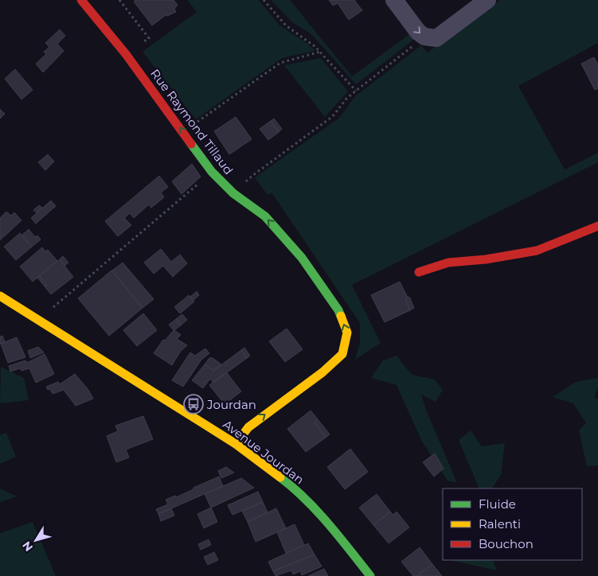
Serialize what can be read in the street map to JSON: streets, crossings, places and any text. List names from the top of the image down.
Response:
{
  "streets": {
    "street": ["Rue Raymond Tillaud", "Avenue Jourdan"]
  },
  "crossings": [
    ["Rue Raymond Tillaud", "Avenue Jourdan"]
  ],
  "places": {
    "bus stop": ["Jourdan"]
  },
  "legend": ["Fluide", "Ralenti", "Bouchon"],
  "north": "bottom left"
}
